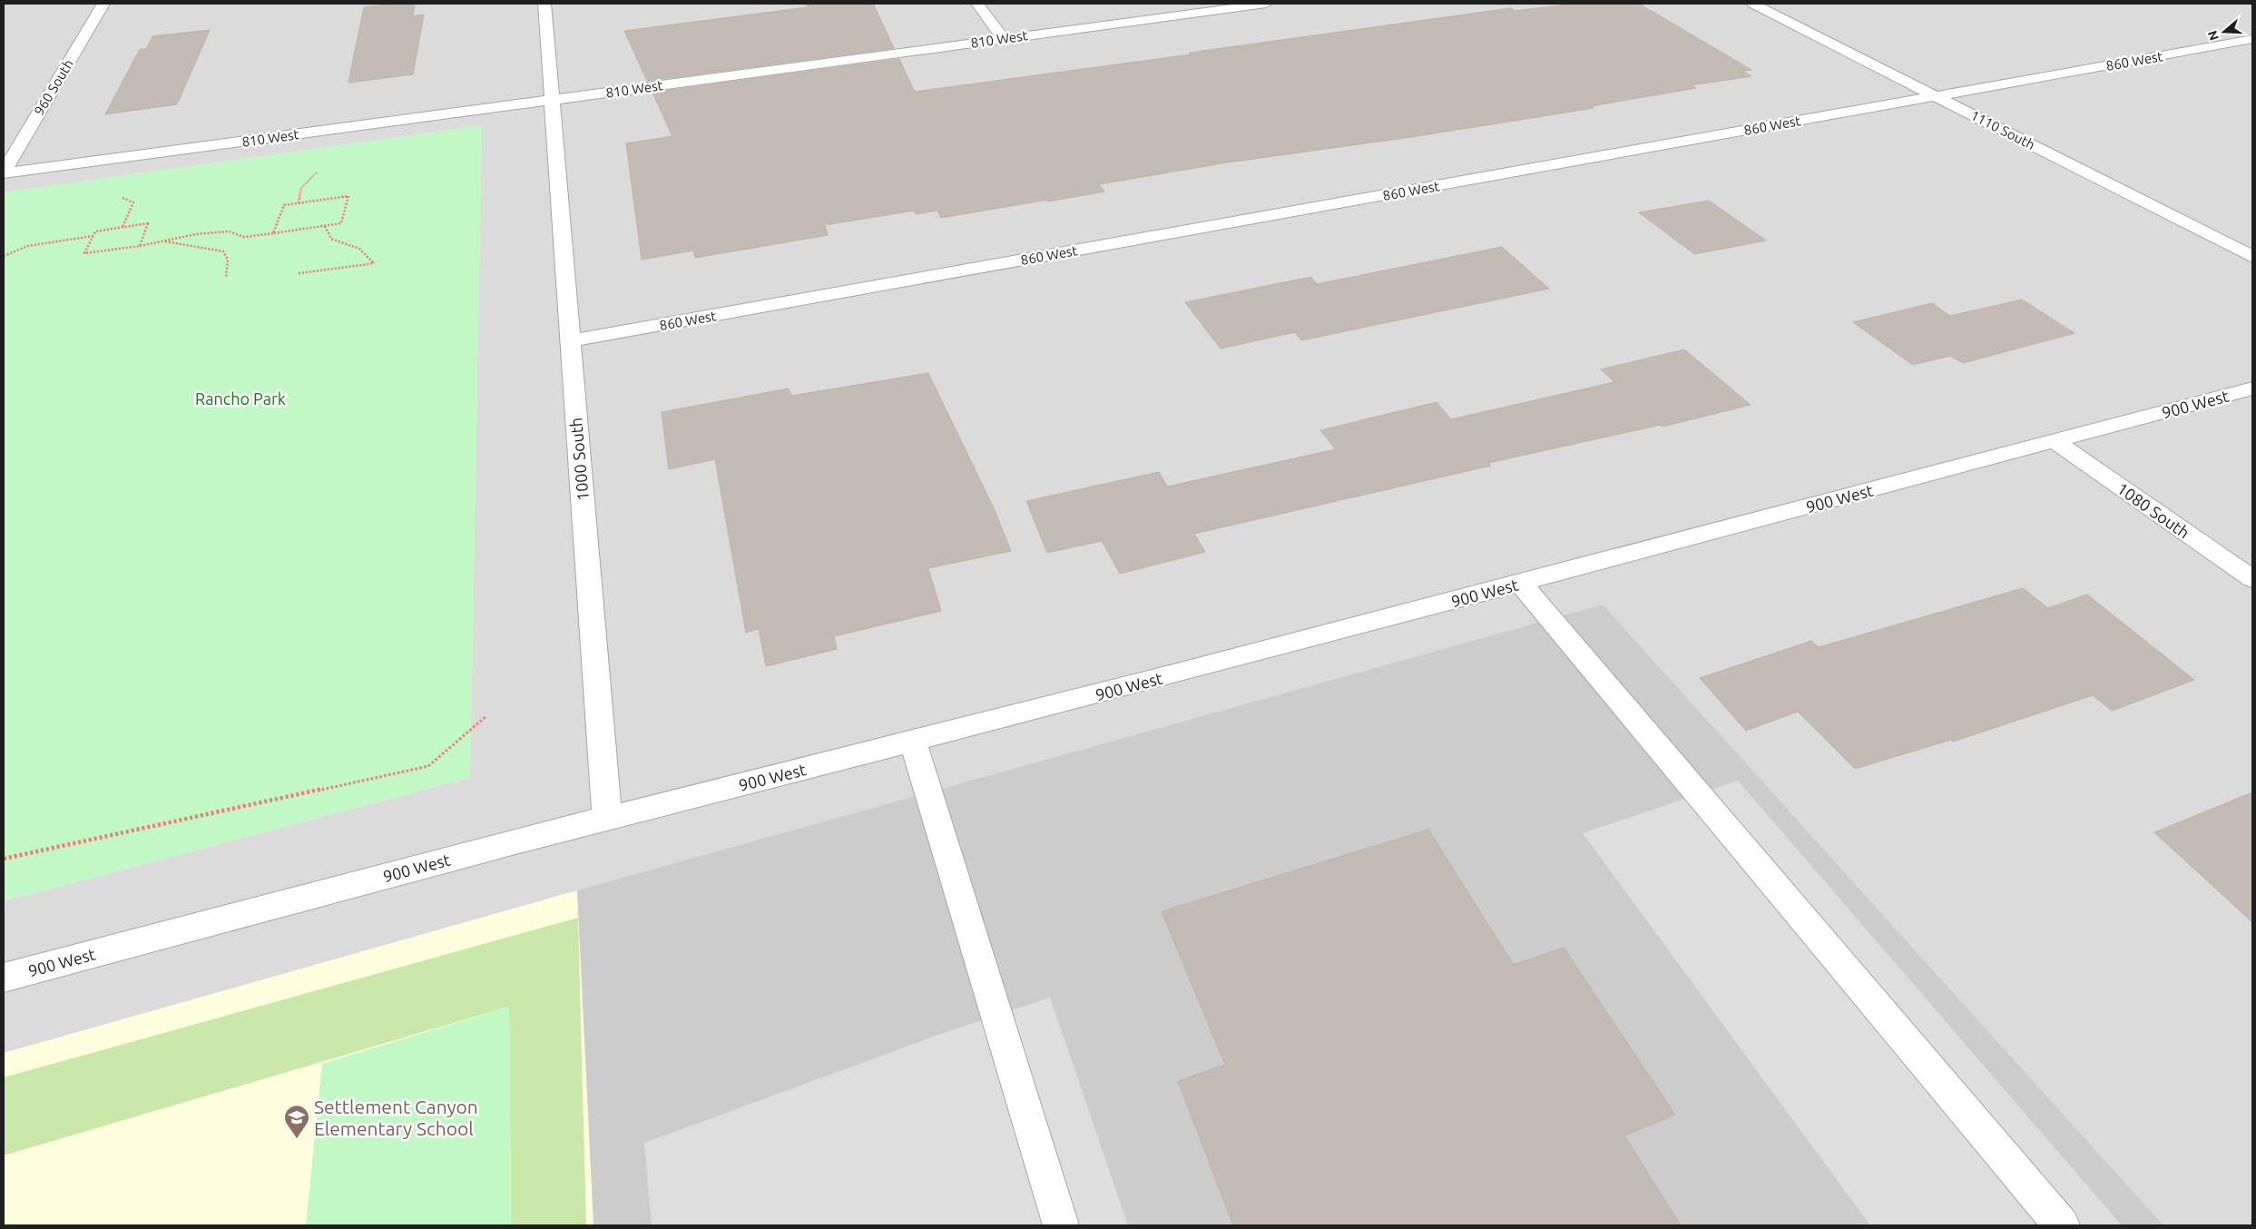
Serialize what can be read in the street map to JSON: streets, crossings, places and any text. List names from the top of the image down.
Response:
{
  "streets": {
    "street": [
      "810 West",
      "860 West",
      "960 South",
      "1110 South",
      "900 West",
      "1000 South",
      "1080 South"
    ]
  },
  "crossings": [
    ["810 West", "960 South"],
    ["810 West", "1000 South"],
    ["860 West", "1110 South"],
    ["860 West", "1000 South"],
    ["900 West", "1000 South"],
    ["900 West", "1080 South"]
  ],
  "parks": ["Rancho Park"],
  "places": {
    "school or university": ["Settlement Canyon Elementary School"]
  },
  "north": "left"
}
